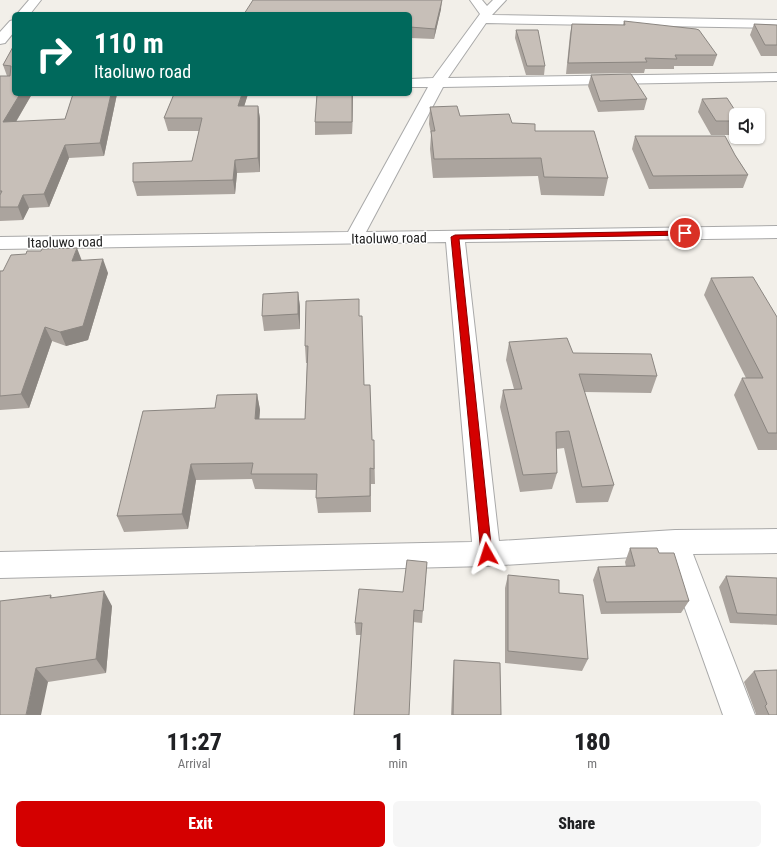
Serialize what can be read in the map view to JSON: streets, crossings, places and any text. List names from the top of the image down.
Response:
{
  "streets": {
    "street": ["Itaoluwo road"]
  },
  "page": {
    "turn": ["110 m", "Itaoluwo road"],
    "eta": [
      "11:27",
      "Arrival",
      "1",
      "min",
      "180",
      "m"
    ],
    "buttons": ["Exit", "Share"]
  }
}
